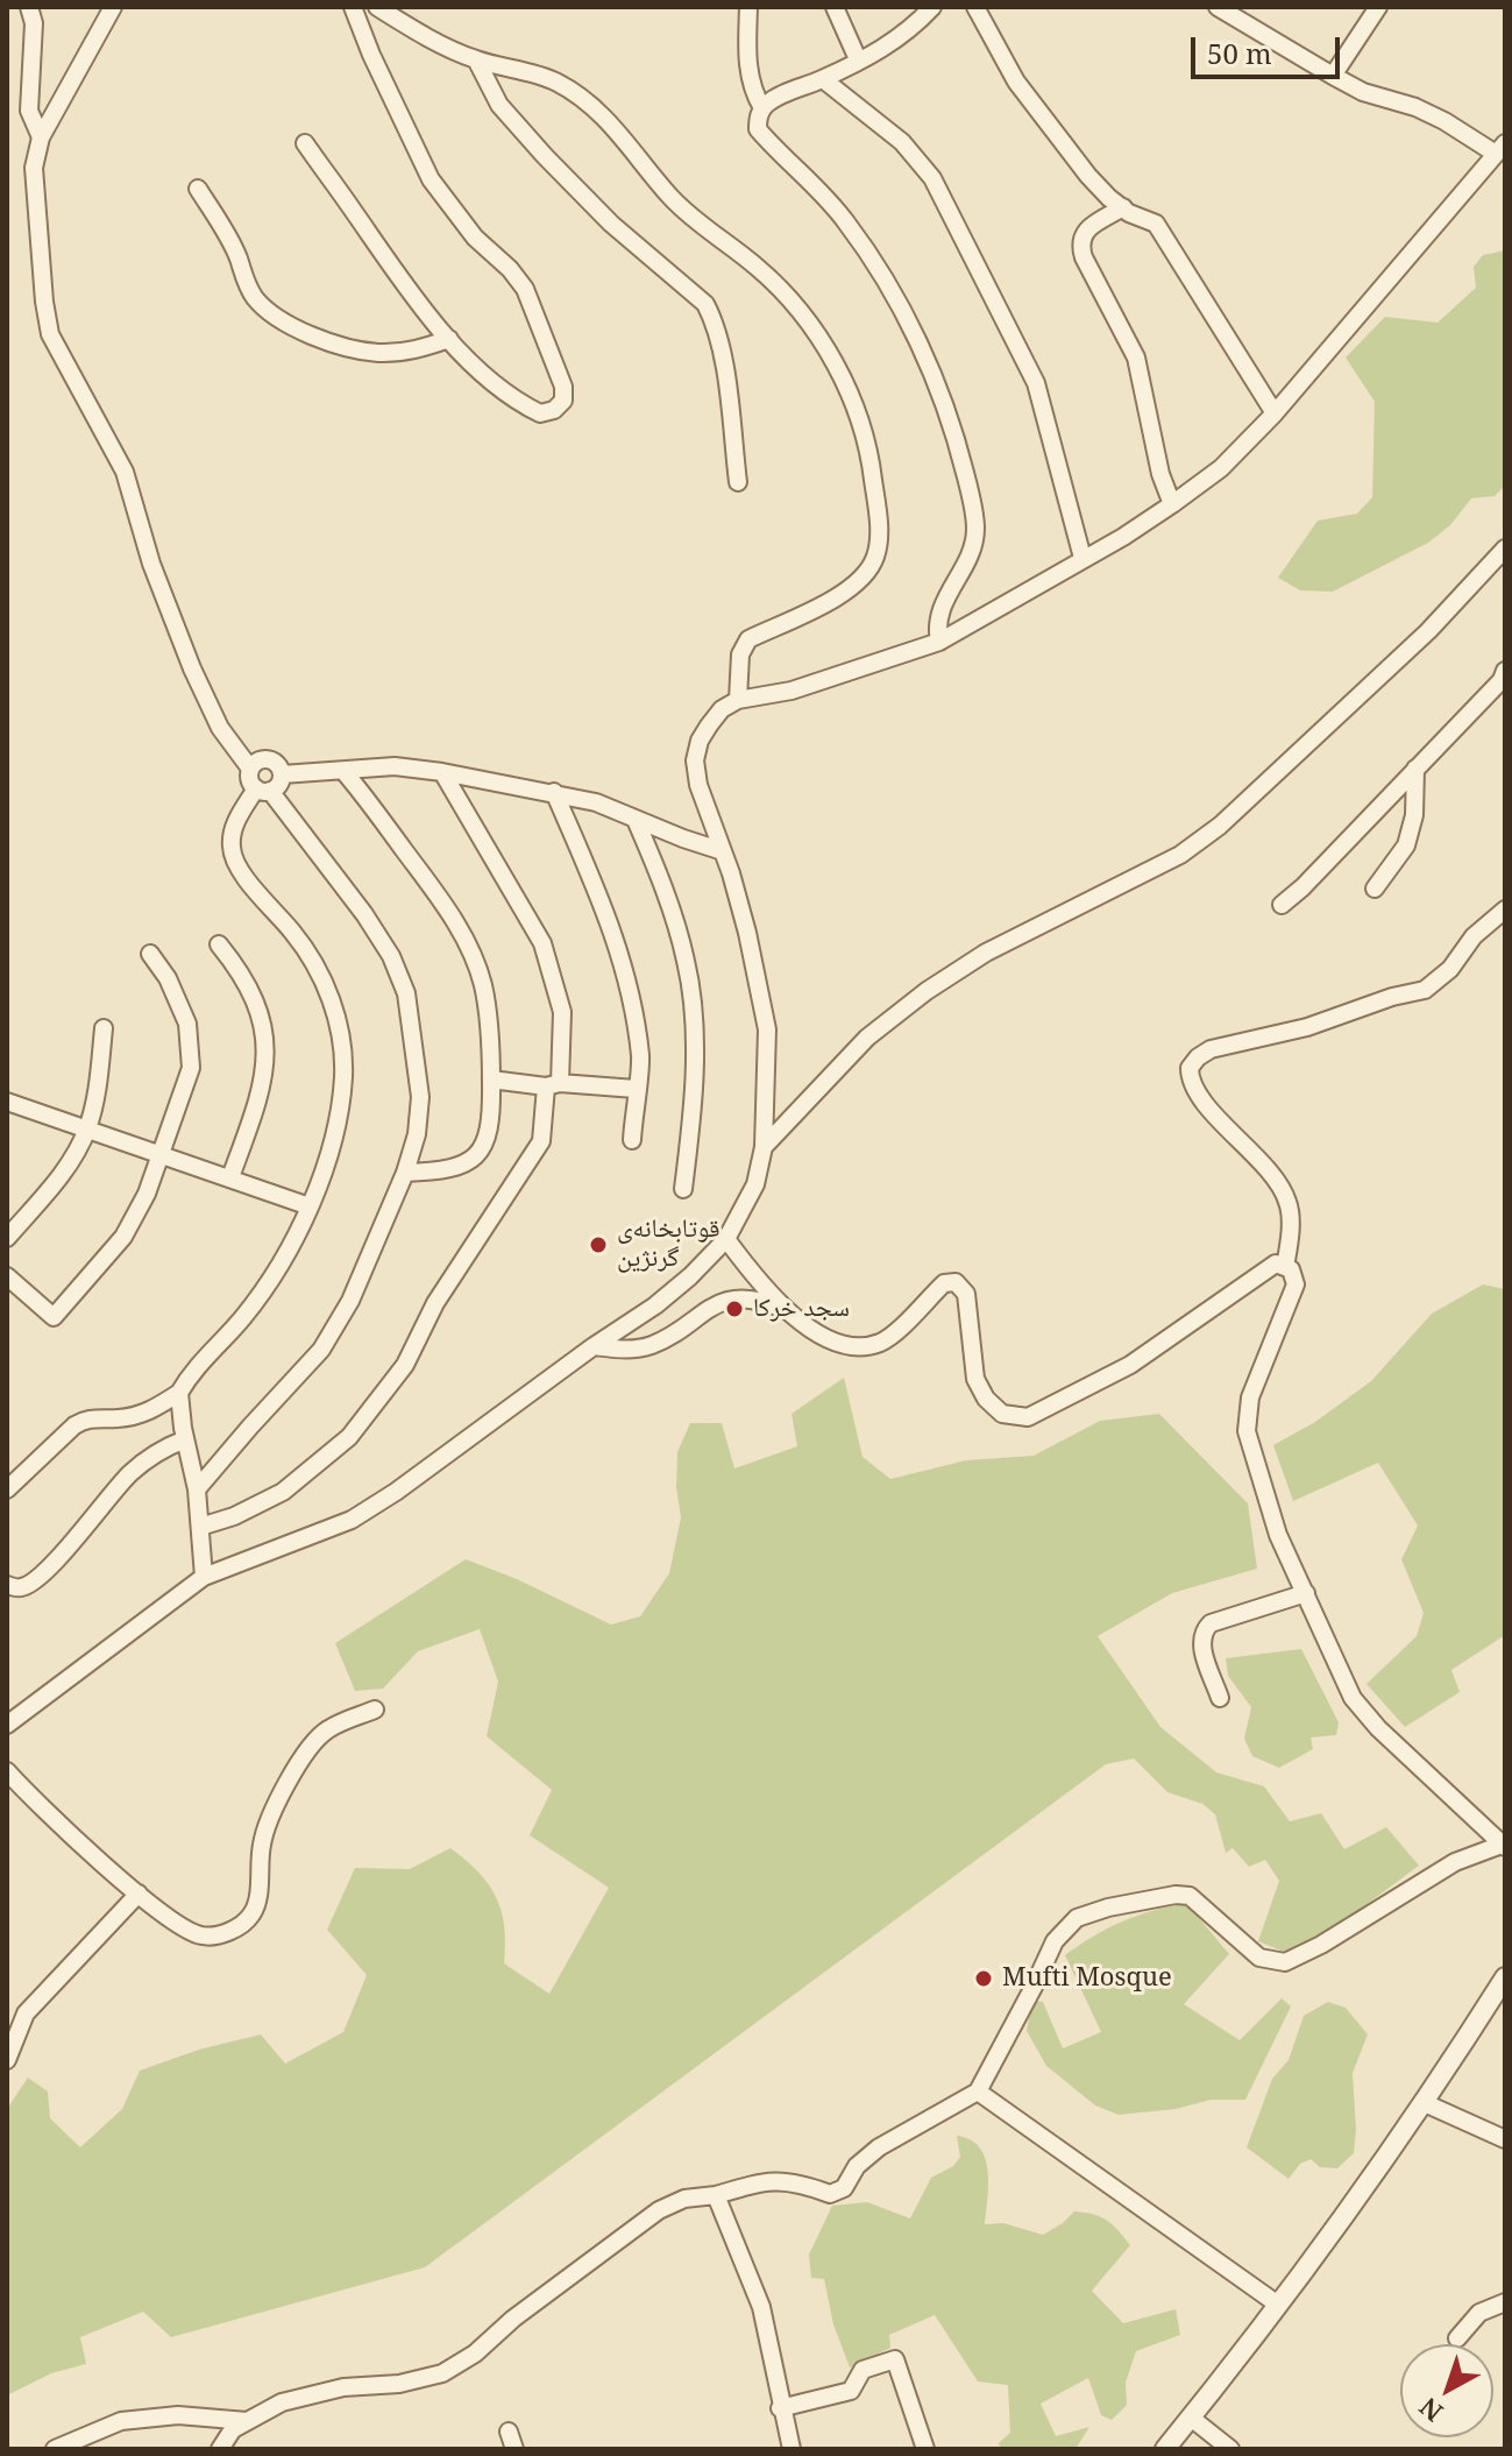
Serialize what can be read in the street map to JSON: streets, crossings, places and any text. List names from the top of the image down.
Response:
{
  "places": ["قوتابخانەی گرنژین", "سجد خركا", "Mufti Mosque"],
  "scale_bar": "50 m",
  "north": "bottom left"
}
